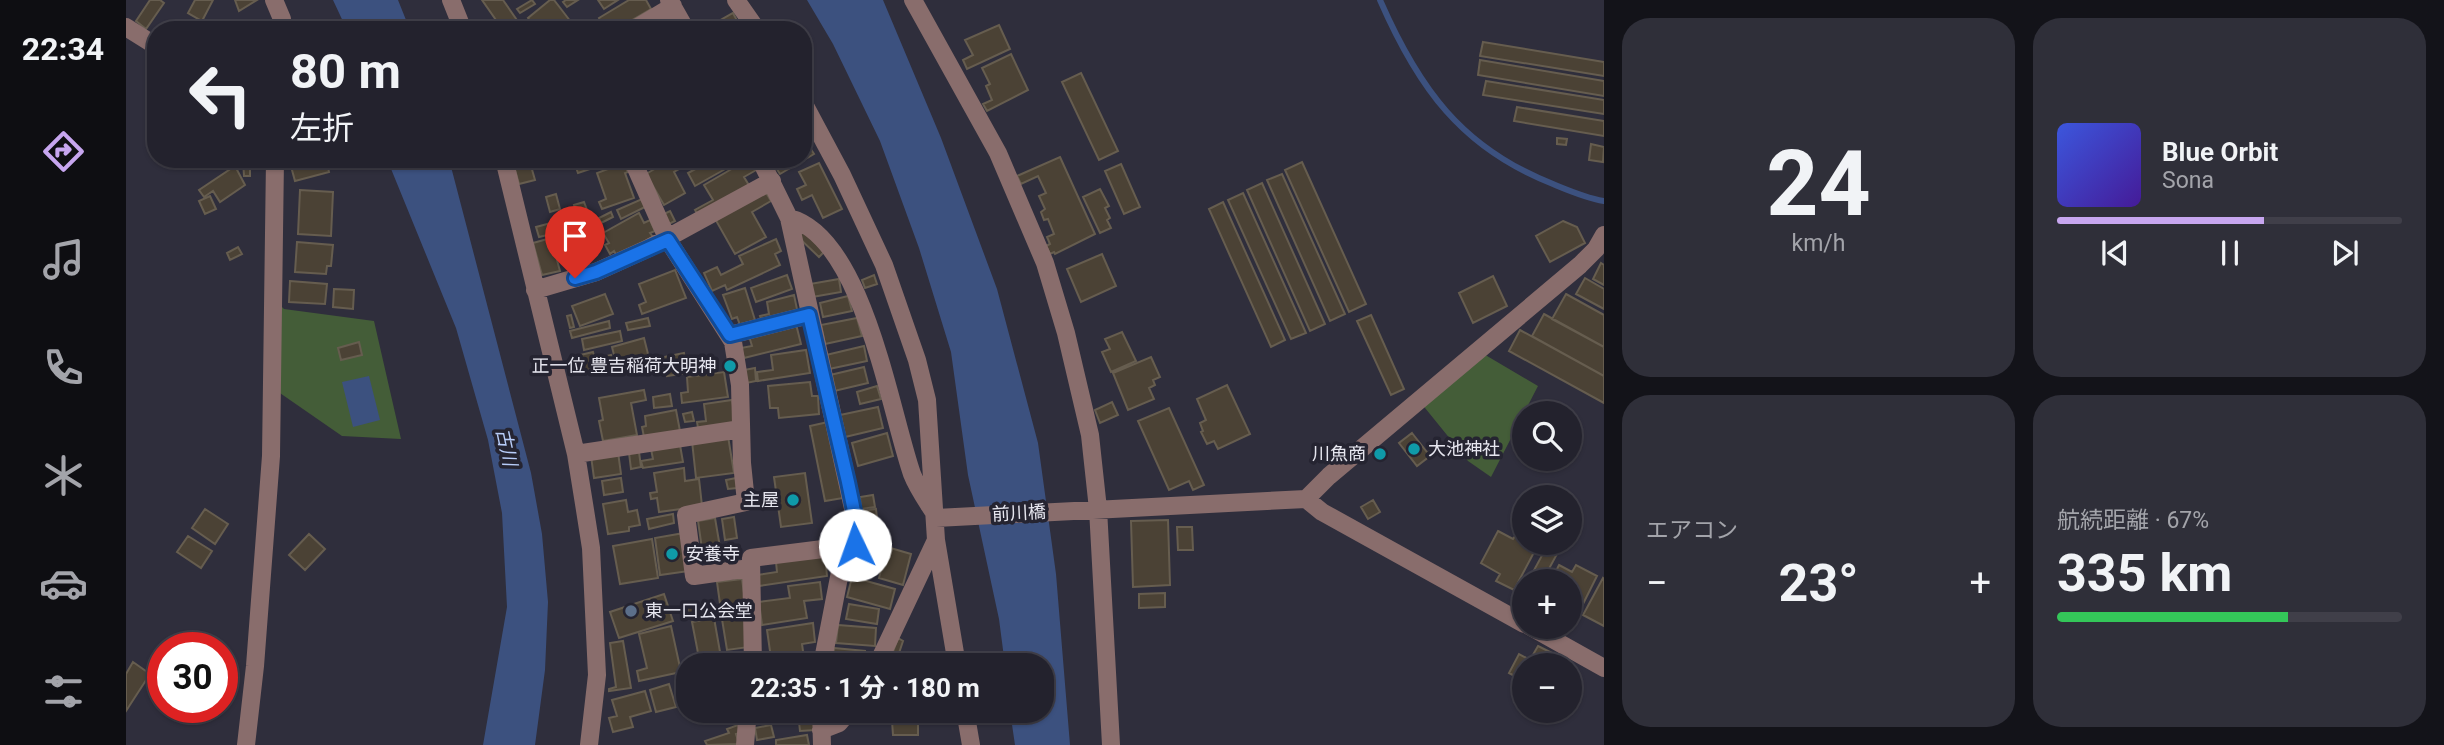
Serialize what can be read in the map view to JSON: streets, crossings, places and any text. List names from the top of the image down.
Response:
{
  "streets": {
    "street": ["前川橋"]
  },
  "water": ["古川"],
  "places": [
    "正一位 豊吉稲荷大明神",
    "大池神社",
    "川魚商",
    "主屋",
    "安養寺",
    "東一口公会堂"
  ],
  "page": {
    "tabs": "22:34",
    "tile": [
      ["24", "km/h"],
      "エアコン",
      ["航続距離 · 67%", "335 km"]
    ],
    "turn": ["80 m", "左折"],
    "song": ["Blue Orbit", "Sona"],
    "map_buttons": ["+", "−"],
    "heat": ["−", "23°", "+"],
    "limit": "30",
    "trip": "22:35 · 1 分 · 180 m"
  }
}
